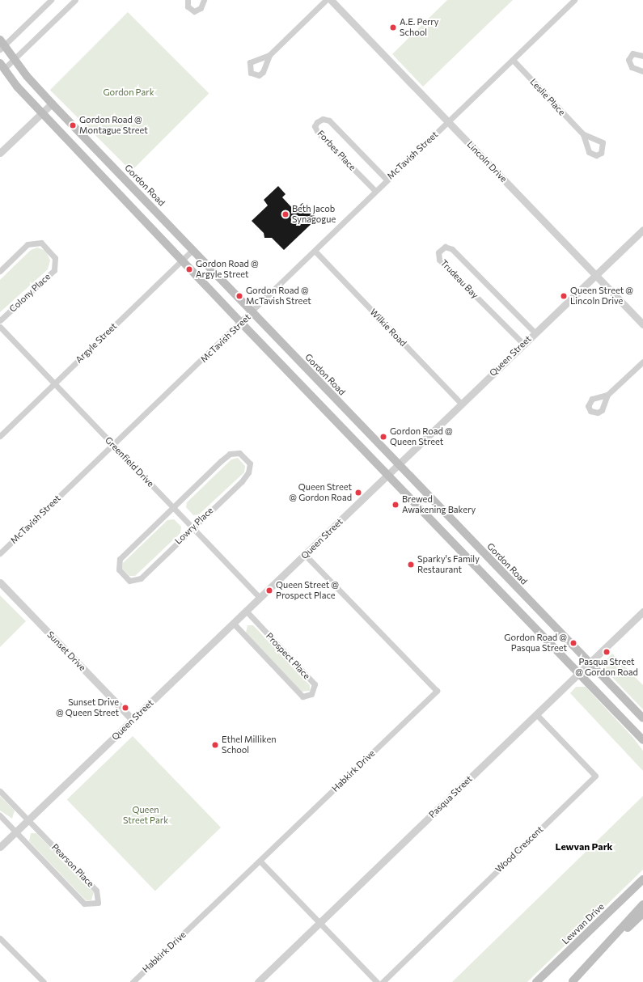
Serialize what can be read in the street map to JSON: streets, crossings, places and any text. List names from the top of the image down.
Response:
{
  "streets": {
    "main road": ["Gordon Road", "Lewvan Drive"],
    "street": [
      "Leslie Place",
      "Forbes Place",
      "McTavish Street",
      "Lincoln Drive",
      "Trudeau Bay",
      "Colony Place",
      "Wilkie Road",
      "Argyle Street",
      "Queen Street",
      "Greenfield Drive",
      "Lowry Place",
      "Sunset Drive",
      "Prospect Place",
      "Habkirk Drive",
      "Pasqua Street",
      "Wood Crescent",
      "Pearson Place"
    ]
  },
  "crossings": [
    ["Leslie Place", "McTavish Street"],
    ["Forbes Place", "McTavish Street"],
    ["McTavish Street", "Lincoln Drive"],
    ["McTavish Street", "Gordon Road"],
    ["McTavish Street", "Wilkie Road"],
    ["McTavish Street", "Greenfield Drive"],
    ["Lincoln Drive", "Queen Street"],
    ["Gordon Road", "Argyle Street"],
    ["Gordon Road", "Queen Street"],
    ["Gordon Road", "Pasqua Street"],
    ["Trudeau Bay", "Queen Street"],
    ["Wilkie Road", "Queen Street"],
    ["Argyle Street", "Greenfield Drive"],
    ["Queen Street", "Greenfield Drive"],
    ["Queen Street", "Sunset Drive"],
    ["Queen Street", "Prospect Place"],
    ["Queen Street", "Habkirk Drive"],
    ["Queen Street", "Pearson Place"],
    ["Greenfield Drive", "Lowry Place"],
    ["Pasqua Street", "Wood Crescent"]
  ],
  "districts": ["Lewvan Park"],
  "parks": ["Gordon Park", "Queen Street Park"],
  "places": [
    "A.E. Perry School",
    "Gordon Road @ Montague Street",
    "Beth Jacob Synagogue",
    "Gordon Road @ Argyle Street",
    "Gordon Road @ McTavish Street",
    "Queen Street @ Lincoln Drive",
    "Gordon Road @ Queen Street",
    "Queen Street @ Gordon Road",
    "Brewed Awakening Bakery",
    "Sparky's Family Restaurant",
    "Queen Street @ Prospect Place",
    "Gordon Road @ Pasqua Street",
    "Pasqua Street @ Gordon Road",
    "Sunset Drive @ Queen Street",
    "Ethel Milliken School"
  ]
}
